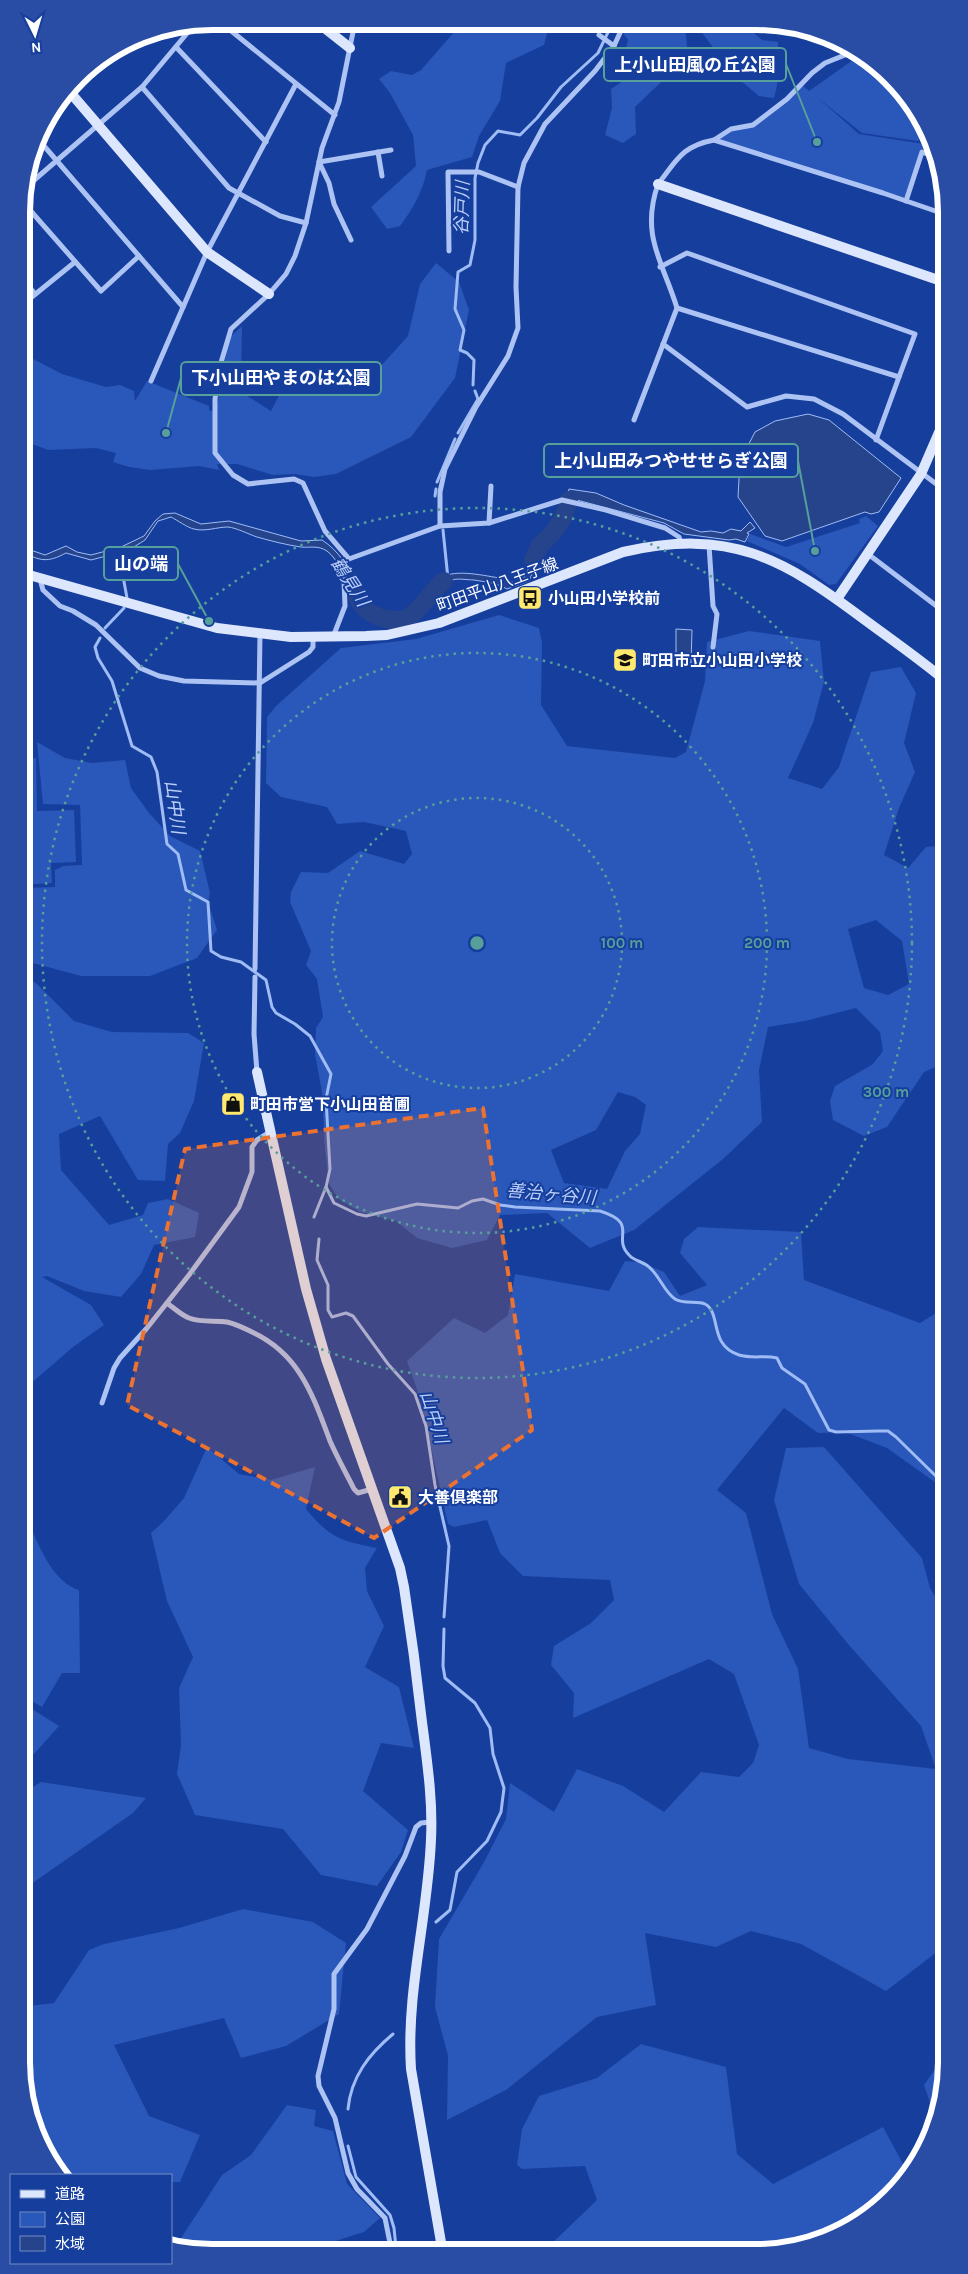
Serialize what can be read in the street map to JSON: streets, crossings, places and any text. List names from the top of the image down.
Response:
{
  "streets": {
    "street": ["町田平山八王子線"]
  },
  "water": [
    "谷戸川",
    "鶴見川",
    "山中川",
    "善治ヶ谷川"
  ],
  "places": {
    "other": [
      "上小山田風の丘公園",
      "下小山田やまのは公園",
      "上小山田みつやせせらぎ公園",
      "山の端"
    ],
    "bus stop": ["小山田小学校前"],
    "school or university": ["町田市立小山田小学校"],
    "shop": ["町田市営下小山田苗圃"],
    "public building": ["大善倶楽部"]
  },
  "legend": ["道路", "公園", "水域"],
  "north": "bottom",
  "rings": ["100 m", "200 m", "300 m"]
}
